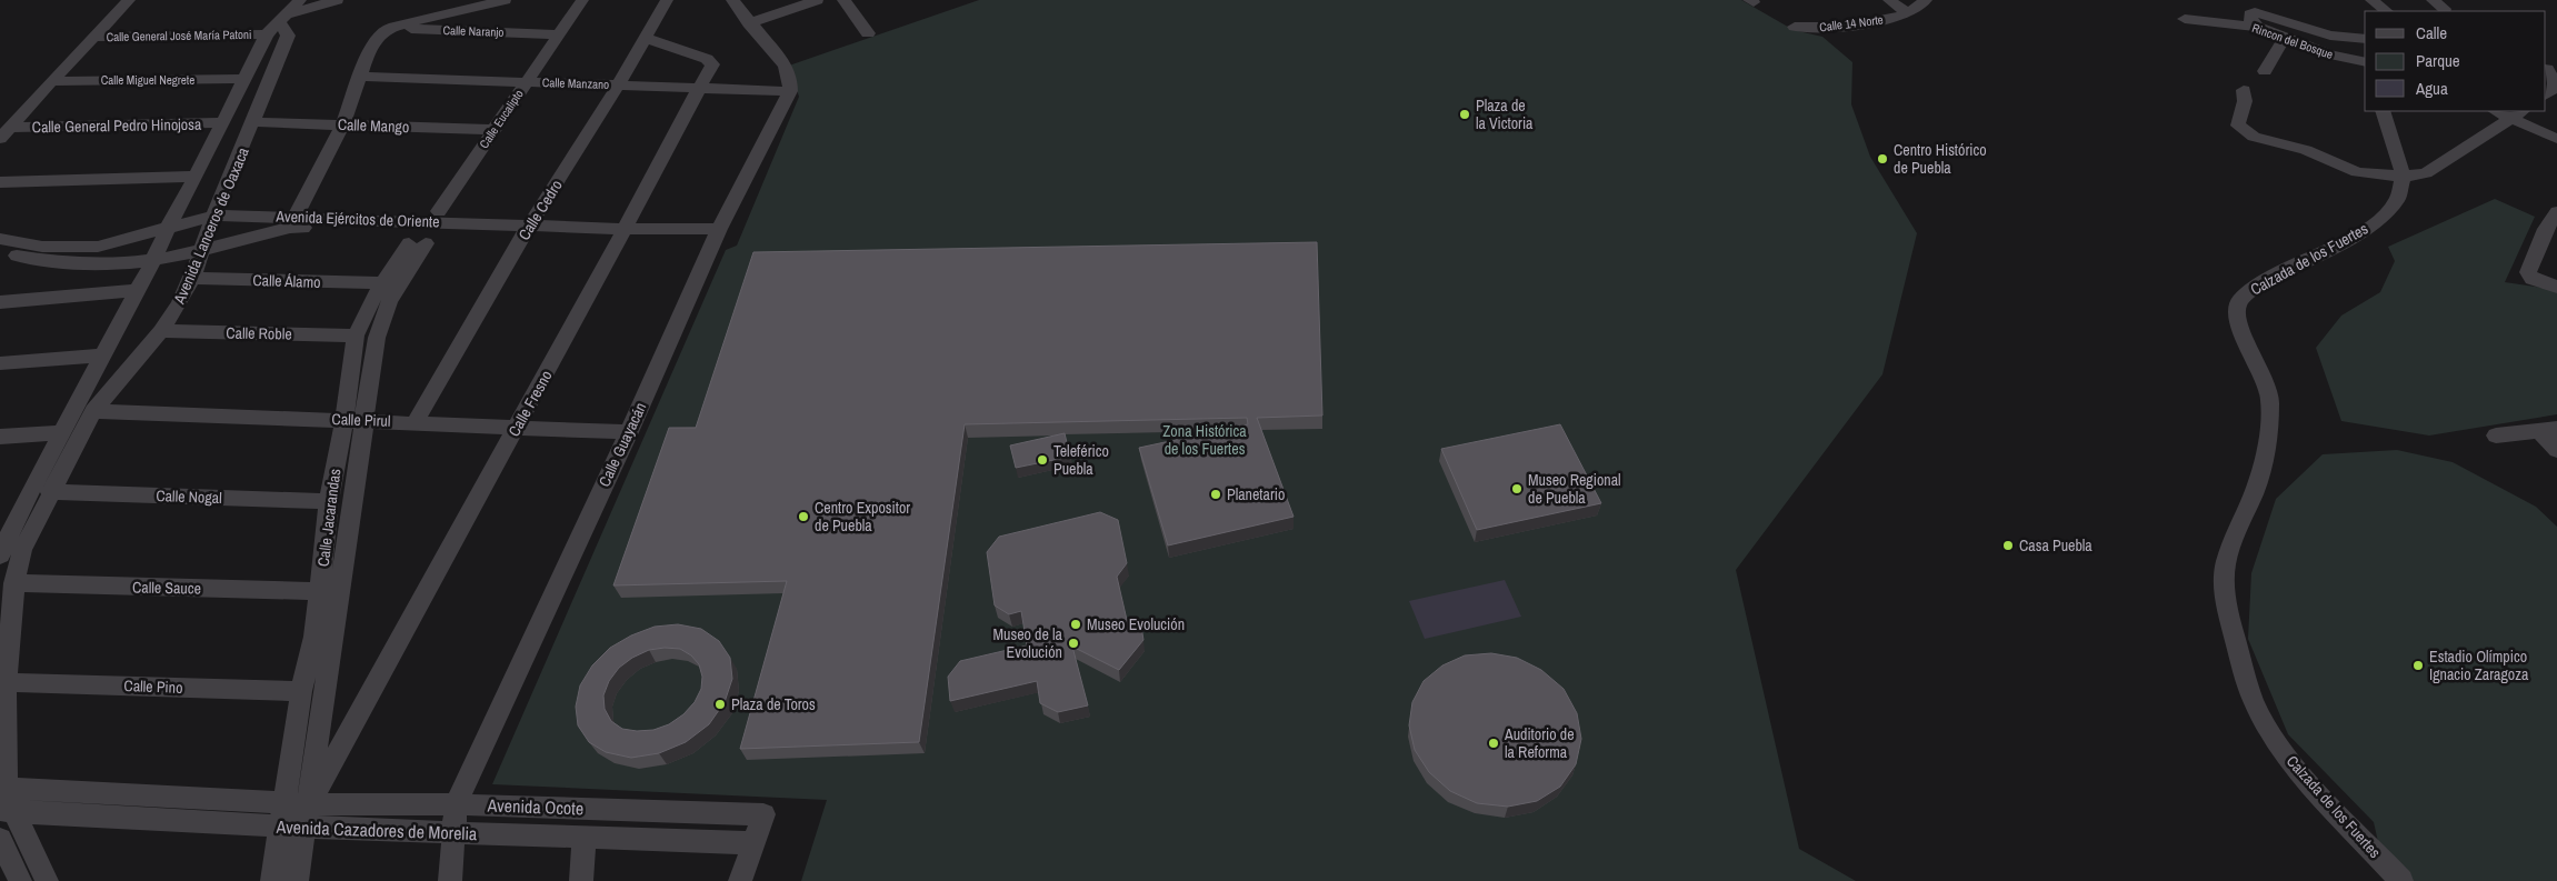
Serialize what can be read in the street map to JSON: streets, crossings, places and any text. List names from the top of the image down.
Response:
{
  "streets": {
    "street": [
      "Calle 14 Norte",
      "Calle Naranjo",
      "Calle General José María Patoni",
      "Rincon del Bosque",
      "Calle Miguel Negrete",
      "Calle Manzano",
      "Calle Eucalipto",
      "Calle General Pedro Hinojosa",
      "Calle Mango",
      "Calle Cedro",
      "Avenida Ejércitos de Oriente",
      "Avenida Lanceros de Oaxaca",
      "Calzada de los Fuertes",
      "Calle Álamo",
      "Calle Roble",
      "Calle Fresno",
      "Calle Pirul",
      "Calle Guayacán",
      "Calle Nogal",
      "Calle Jacarandas",
      "Calle Sauce",
      "Calle Pino",
      "Avenida Ocote",
      "Avenida Cazadores de Morelia"
    ]
  },
  "crossings": [
    ["Calle Naranjo", "Calle Eucalipto"],
    ["Calle General José María Patoni", "Avenida Lanceros de Oaxaca"],
    ["Calle Miguel Negrete", "Avenida Lanceros de Oaxaca"],
    ["Calle Manzano", "Calle Eucalipto"],
    ["Calle Manzano", "Calle Cedro"],
    ["Calle Manzano", "Calle Fresno"],
    ["Calle Manzano", "Calle Guayacán"],
    ["Calle Eucalipto", "Calle Mango"],
    ["Calle Eucalipto", "Avenida Ejércitos de Oriente"],
    ["Calle General Pedro Hinojosa", "Avenida Lanceros de Oaxaca"],
    ["Calle Mango", "Avenida Lanceros de Oaxaca"],
    ["Calle Cedro", "Avenida Ejércitos de Oriente"],
    ["Calle Cedro", "Calle Fresno"],
    ["Calle Cedro", "Calle Pirul"],
    ["Avenida Ejércitos de Oriente", "Avenida Lanceros de Oaxaca"],
    ["Avenida Ejércitos de Oriente", "Calle Fresno"],
    ["Avenida Ejércitos de Oriente", "Calle Guayacán"],
    ["Avenida Ejércitos de Oriente", "Calle Jacarandas"],
    ["Avenida Lanceros de Oaxaca", "Calle Álamo"],
    ["Avenida Lanceros de Oaxaca", "Calle Roble"],
    ["Avenida Lanceros de Oaxaca", "Calle Pirul"],
    ["Avenida Lanceros de Oaxaca", "Calle Nogal"],
    ["Avenida Lanceros de Oaxaca", "Calle Sauce"],
    ["Avenida Lanceros de Oaxaca", "Calle Pino"],
    ["Avenida Lanceros de Oaxaca", "Avenida Cazadores de Morelia"],
    ["Calle Álamo", "Calle Jacarandas"],
    ["Calle Roble", "Calle Jacarandas"],
    ["Calle Fresno", "Calle Pirul"],
    ["Calle Fresno", "Calle Jacarandas"],
    ["Calle Fresno", "Avenida Ocote"],
    ["Calle Fresno", "Avenida Cazadores de Morelia"],
    ["Calle Pirul", "Calle Guayacán"],
    ["Calle Pirul", "Calle Jacarandas"],
    ["Calle Guayacán", "Avenida Ocote"],
    ["Calle Nogal", "Calle Jacarandas"],
    ["Calle Jacarandas", "Calle Sauce"],
    ["Calle Jacarandas", "Calle Pino"],
    ["Calle Jacarandas", "Avenida Ocote"],
    ["Calle Jacarandas", "Avenida Cazadores de Morelia"],
    ["Avenida Ocote", "Avenida Cazadores de Morelia"]
  ],
  "parks": ["Zona Histórica de los Fuertes"],
  "places": [
    "Plaza de la Victoria",
    "Centro Histórico de Puebla",
    "Teleférico Puebla",
    "Museo Regional de Puebla",
    "Planetario",
    "Centro Expositor de Puebla",
    "Casa Puebla",
    "Museo Evolución",
    "Museo de la Evolución",
    "Estadio Olímpico Ignacio Zaragoza",
    "Plaza de Toros",
    "Auditorio de la Reforma"
  ],
  "legend": ["Calle", "Parque", "Agua"]
}
